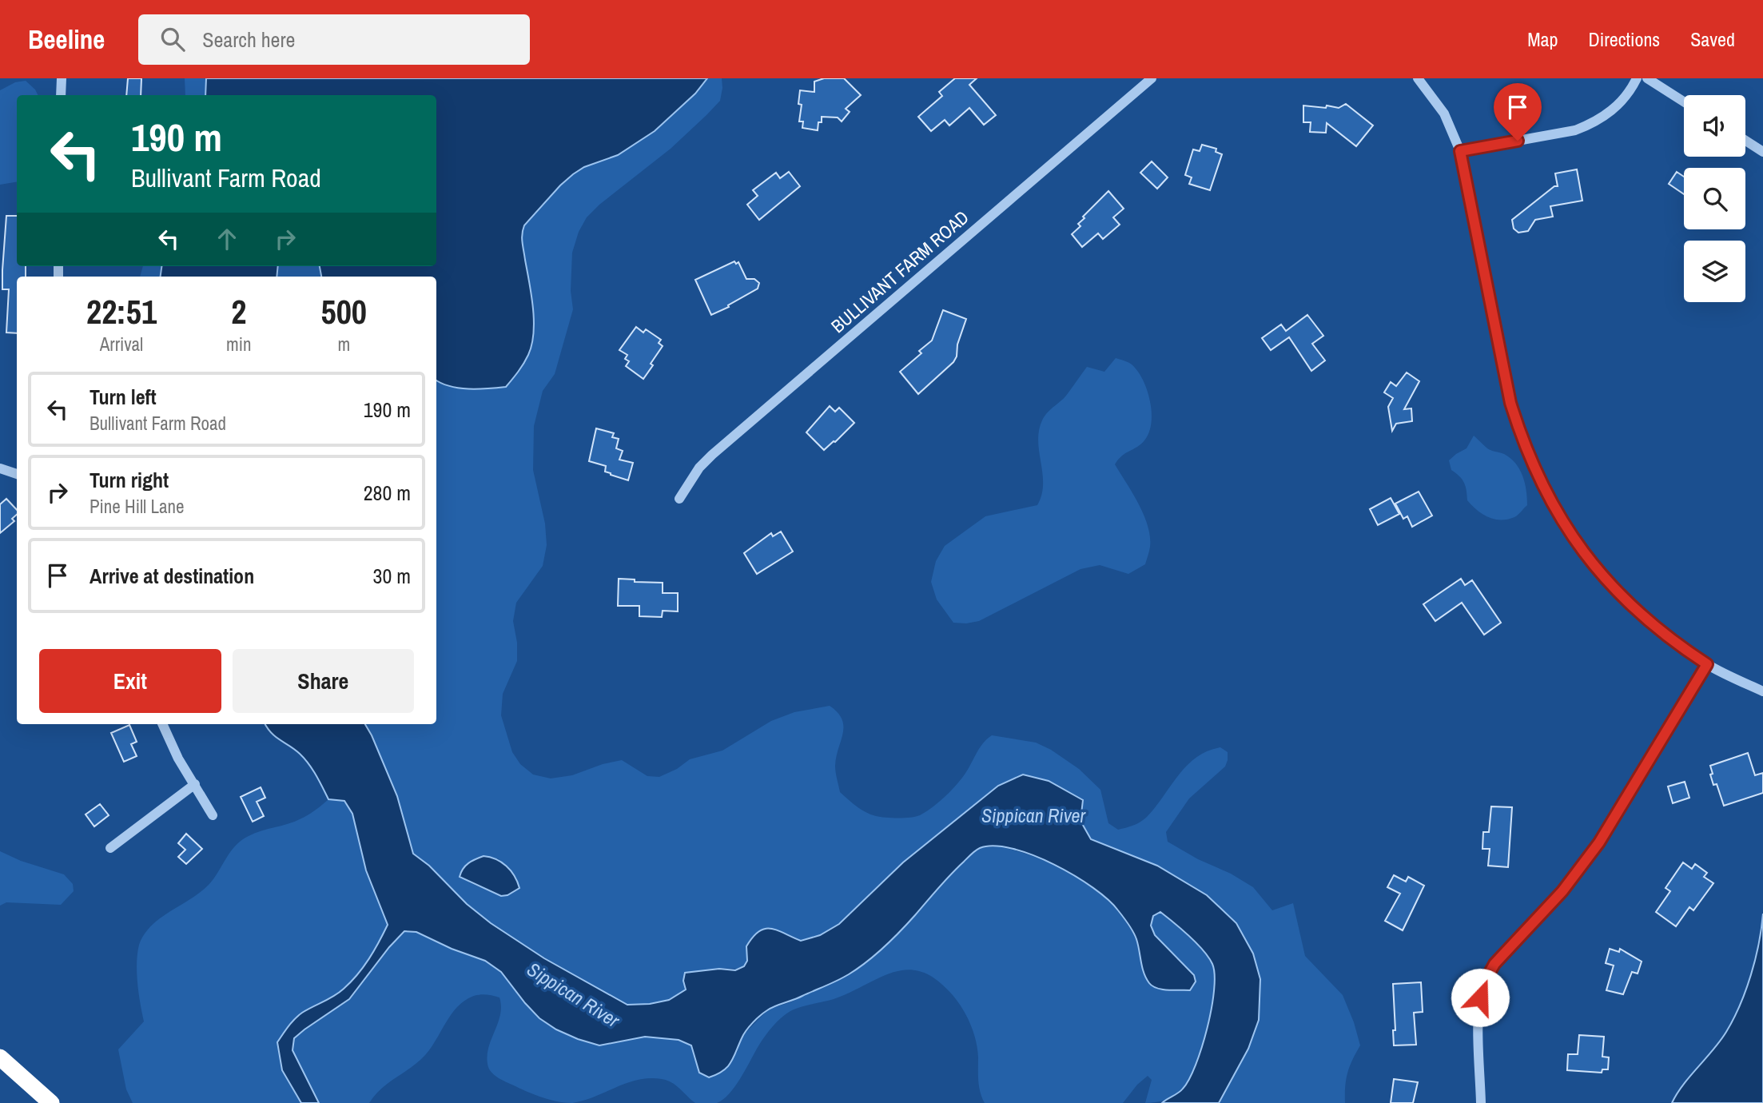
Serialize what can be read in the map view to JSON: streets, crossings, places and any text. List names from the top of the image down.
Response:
{
  "streets": {
    "street": ["BULLIVANT FARM ROAD"]
  },
  "water": ["Sippican River"],
  "page": {
    "header": "Beeline",
    "search": "Search here",
    "nav": ["Map", "Directions", "Saved"],
    "turn": ["190 m", "Bullivant Farm Road"],
    "eta": [
      "22:51",
      "Arrival",
      "2",
      "min",
      "500",
      "m"
    ],
    "list": [
      {
        "name": "Turn left",
        "note": "Bullivant Farm Road",
        "value": "190 m"
      },
      {
        "name": "Turn right",
        "note": "Pine Hill Lane",
        "value": "280 m"
      },
      {
        "name": "Arrive at destination",
        "value": "30 m"
      }
    ],
    "buttons": ["Exit", "Share"]
  }
}
